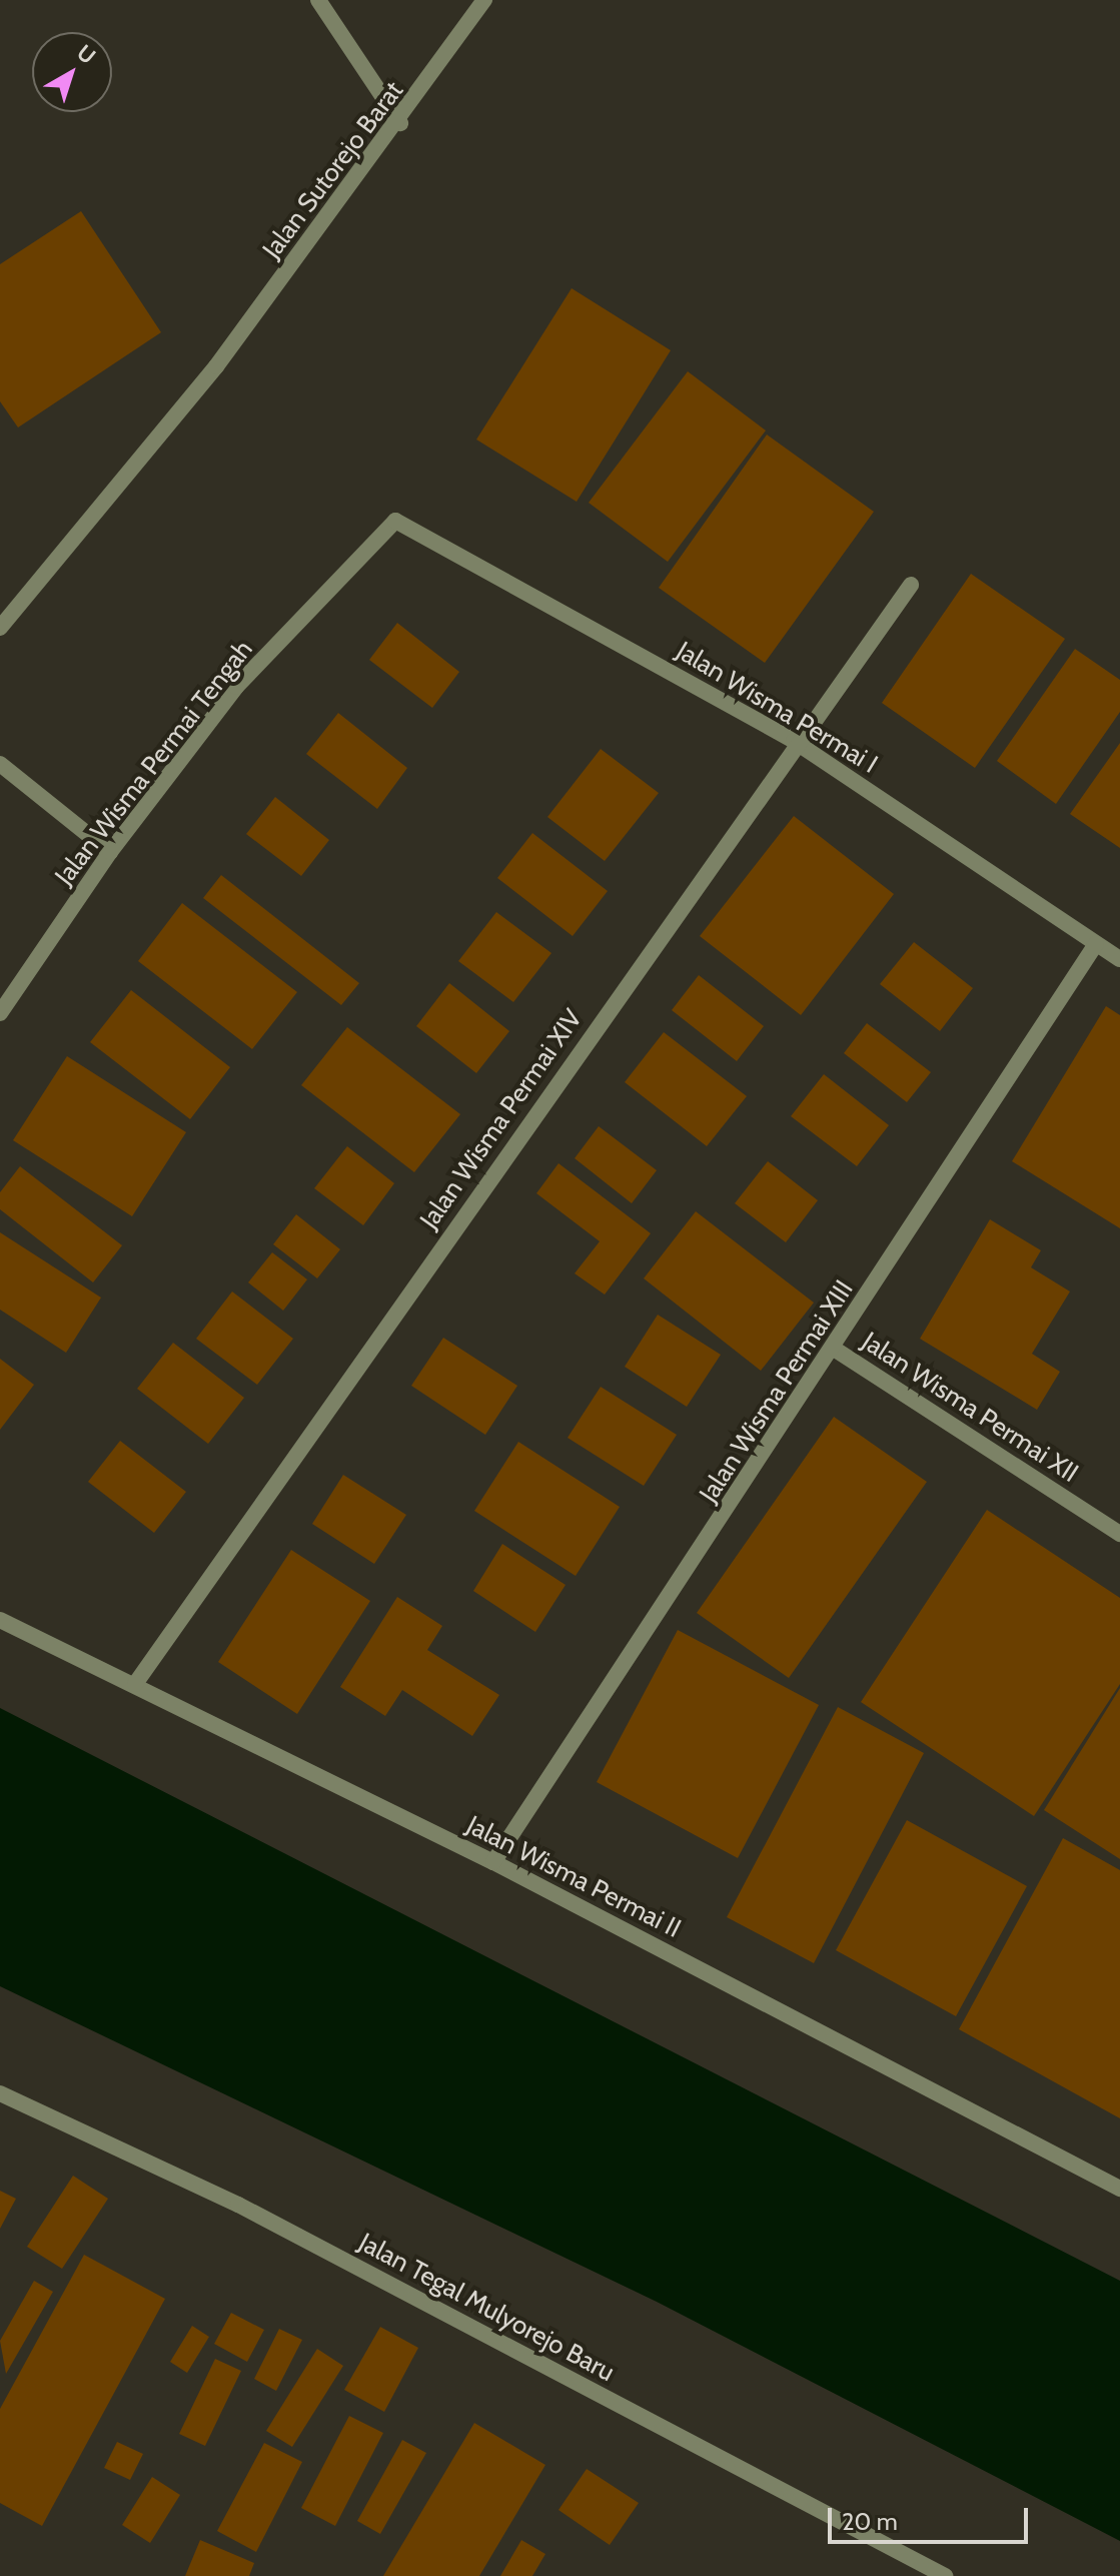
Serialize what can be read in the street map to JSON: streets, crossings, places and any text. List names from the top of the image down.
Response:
{
  "streets": {
    "street": [
      "Jalan Sutorejo Barat",
      "Jalan Wisma Permai I",
      "Jalan Wisma Permai Tengah",
      "Jalan Wisma Permai XIV",
      "Jalan Wisma Permai XIII",
      "Jalan Wisma Permai XII",
      "Jalan Wisma Permai II",
      "Jalan Tegal Mulyorejo Baru"
    ]
  },
  "crossings": [
    ["Jalan Wisma Permai I", "Jalan Wisma Permai Tengah"],
    ["Jalan Wisma Permai I", "Jalan Wisma Permai XIV"],
    ["Jalan Wisma Permai I", "Jalan Wisma Permai XIII"],
    ["Jalan Wisma Permai XIV", "Jalan Wisma Permai II"],
    ["Jalan Wisma Permai XIII", "Jalan Wisma Permai XII"],
    ["Jalan Wisma Permai XIII", "Jalan Wisma Permai II"]
  ],
  "scale_bar": "20 m",
  "north": "top right"
}
